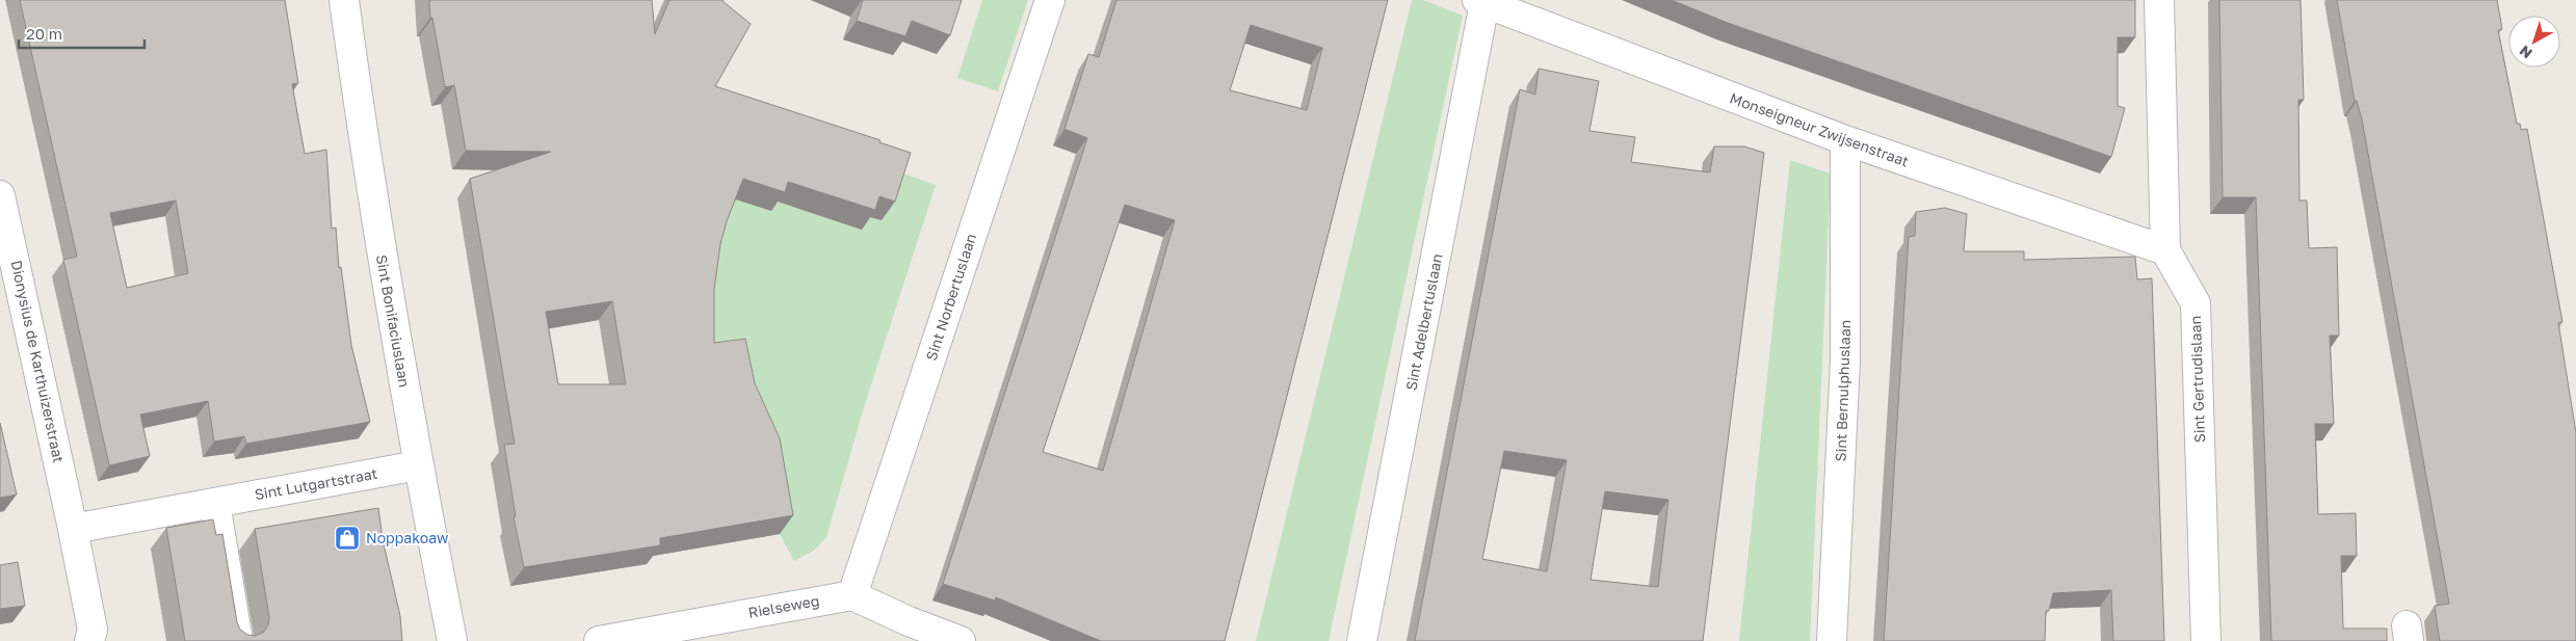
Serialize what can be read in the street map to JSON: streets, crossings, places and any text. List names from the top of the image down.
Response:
{
  "streets": {
    "street": [
      "Monseigneur Zwijsenstraat",
      "Sint Norbertuslaan",
      "Sint Bonifaciuslaan",
      "Sint Adelbertuslaan",
      "Dionysius de Karthuizerstraat",
      "Sint Gertrudislaan",
      "Sint Bernulphuslaan",
      "Sint Lutgartstraat",
      "Rielseweg"
    ]
  },
  "crossings": [
    ["Monseigneur Zwijsenstraat", "Sint Adelbertuslaan"],
    ["Monseigneur Zwijsenstraat", "Sint Gertrudislaan"],
    ["Monseigneur Zwijsenstraat", "Sint Bernulphuslaan"],
    ["Sint Norbertuslaan", "Rielseweg"],
    ["Sint Bonifaciuslaan", "Sint Lutgartstraat"],
    ["Dionysius de Karthuizerstraat", "Sint Lutgartstraat"]
  ],
  "places": {
    "shop": ["Noppakoaw"]
  },
  "scale_bar": "20 m",
  "north": "bottom left"
}
